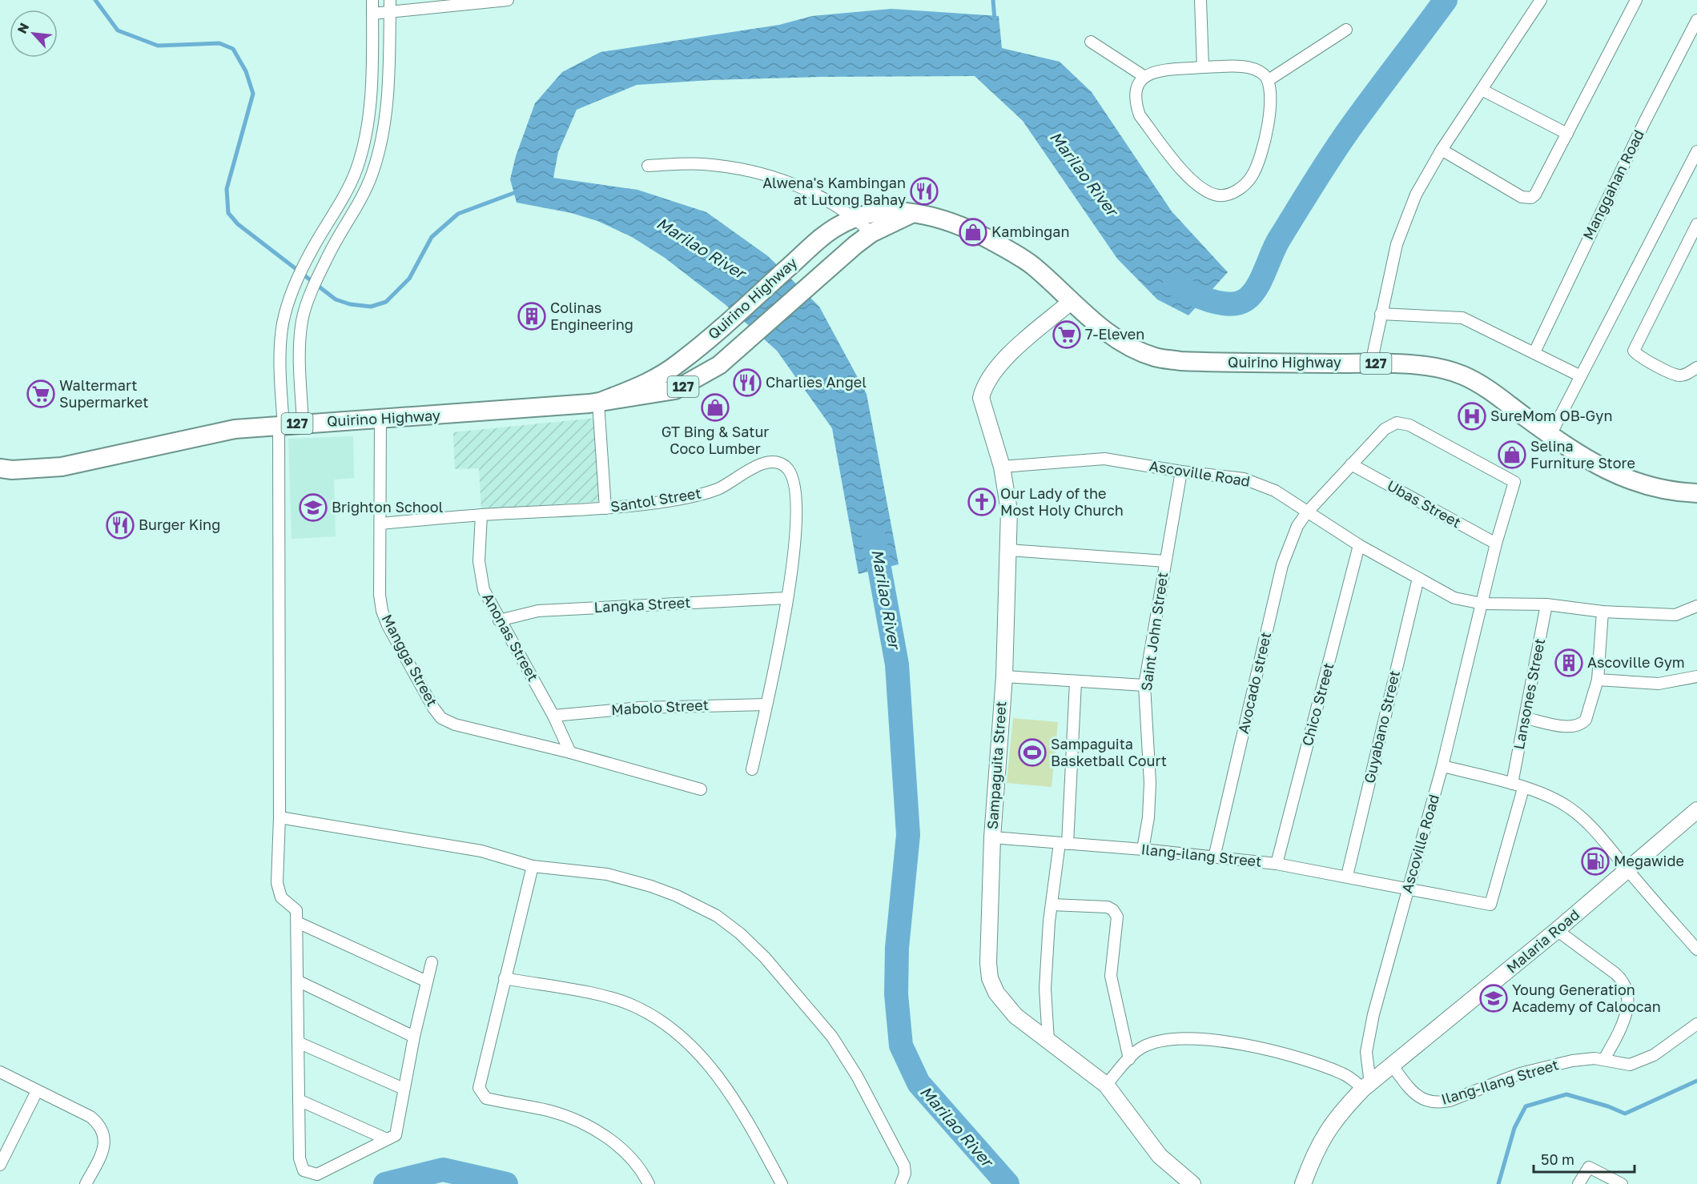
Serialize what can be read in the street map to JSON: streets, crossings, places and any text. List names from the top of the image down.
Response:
{
  "streets": {
    "main road": ["Quirino Highway", "127"],
    "street": [
      "Manggahan Road",
      "Ascoville Road",
      "Santol Street",
      "Ubas Street",
      "Langka Street",
      "Saint John Street",
      "Anonas Street",
      "Mangga Street",
      "Avocado street",
      "Lansones Street",
      "Chico Street",
      "Mabolo Street",
      "Guyabano Street",
      "Sampaguita Street",
      "Ilang-ilang Street",
      "Malaria Road",
      "Ilang-Ilang Street"
    ]
  },
  "crossings": [
    ["Quirino Highway", "Mangga Street"],
    ["Quirino Highway", "Sampaguita Street"],
    ["Ascoville Road", "Ubas Street"],
    ["Ascoville Road", "Saint John Street"],
    ["Ascoville Road", "Avocado street"],
    ["Ascoville Road", "Lansones Street"],
    ["Ascoville Road", "Chico Street"],
    ["Ascoville Road", "Guyabano Street"],
    ["Ascoville Road", "Sampaguita Street"],
    ["Ascoville Road", "Ilang-ilang Street"],
    ["Ascoville Road", "Malaria Road"],
    ["Santol Street", "Langka Street"],
    ["Santol Street", "Anonas Street"],
    ["Santol Street", "Mangga Street"],
    ["Santol Street", "Mabolo Street"],
    ["Langka Street", "Anonas Street"],
    ["Saint John Street", "Ilang-ilang Street"],
    ["Anonas Street", "Mangga Street"],
    ["Anonas Street", "Mabolo Street"],
    ["Avocado street", "Ilang-ilang Street"],
    ["Chico Street", "Ilang-ilang Street"],
    ["Guyabano Street", "Ilang-ilang Street"],
    ["Sampaguita Street", "Ilang-ilang Street"],
    ["Malaria Road", "Ilang-Ilang Street"]
  ],
  "water": ["Marilao River"],
  "places": {
    "restaurant": ["Alwena's Kambingan at Lutong Bahay", "Charlies Angel", "Burger King"],
    "shop": ["Kambingan", "GT Bing & Satur Coco Lumber", "Selina Furniture Store"],
    "building": ["Colinas Engineering", "Ascoville Gym"],
    "supermarket": ["7-Eleven", "Waltermart Supermarket"],
    "hospital": ["SureMom OB-Gyn"],
    "church": ["Our Lady of the Most Holy Church"],
    "school or university": ["Brighton School", "Young Generation Academy of Caloocan"],
    "sports": ["Sampaguita Basketball Court"],
    "fuel station": ["Megawide"]
  },
  "scale_bar": "50 m",
  "north": "top left"
}
